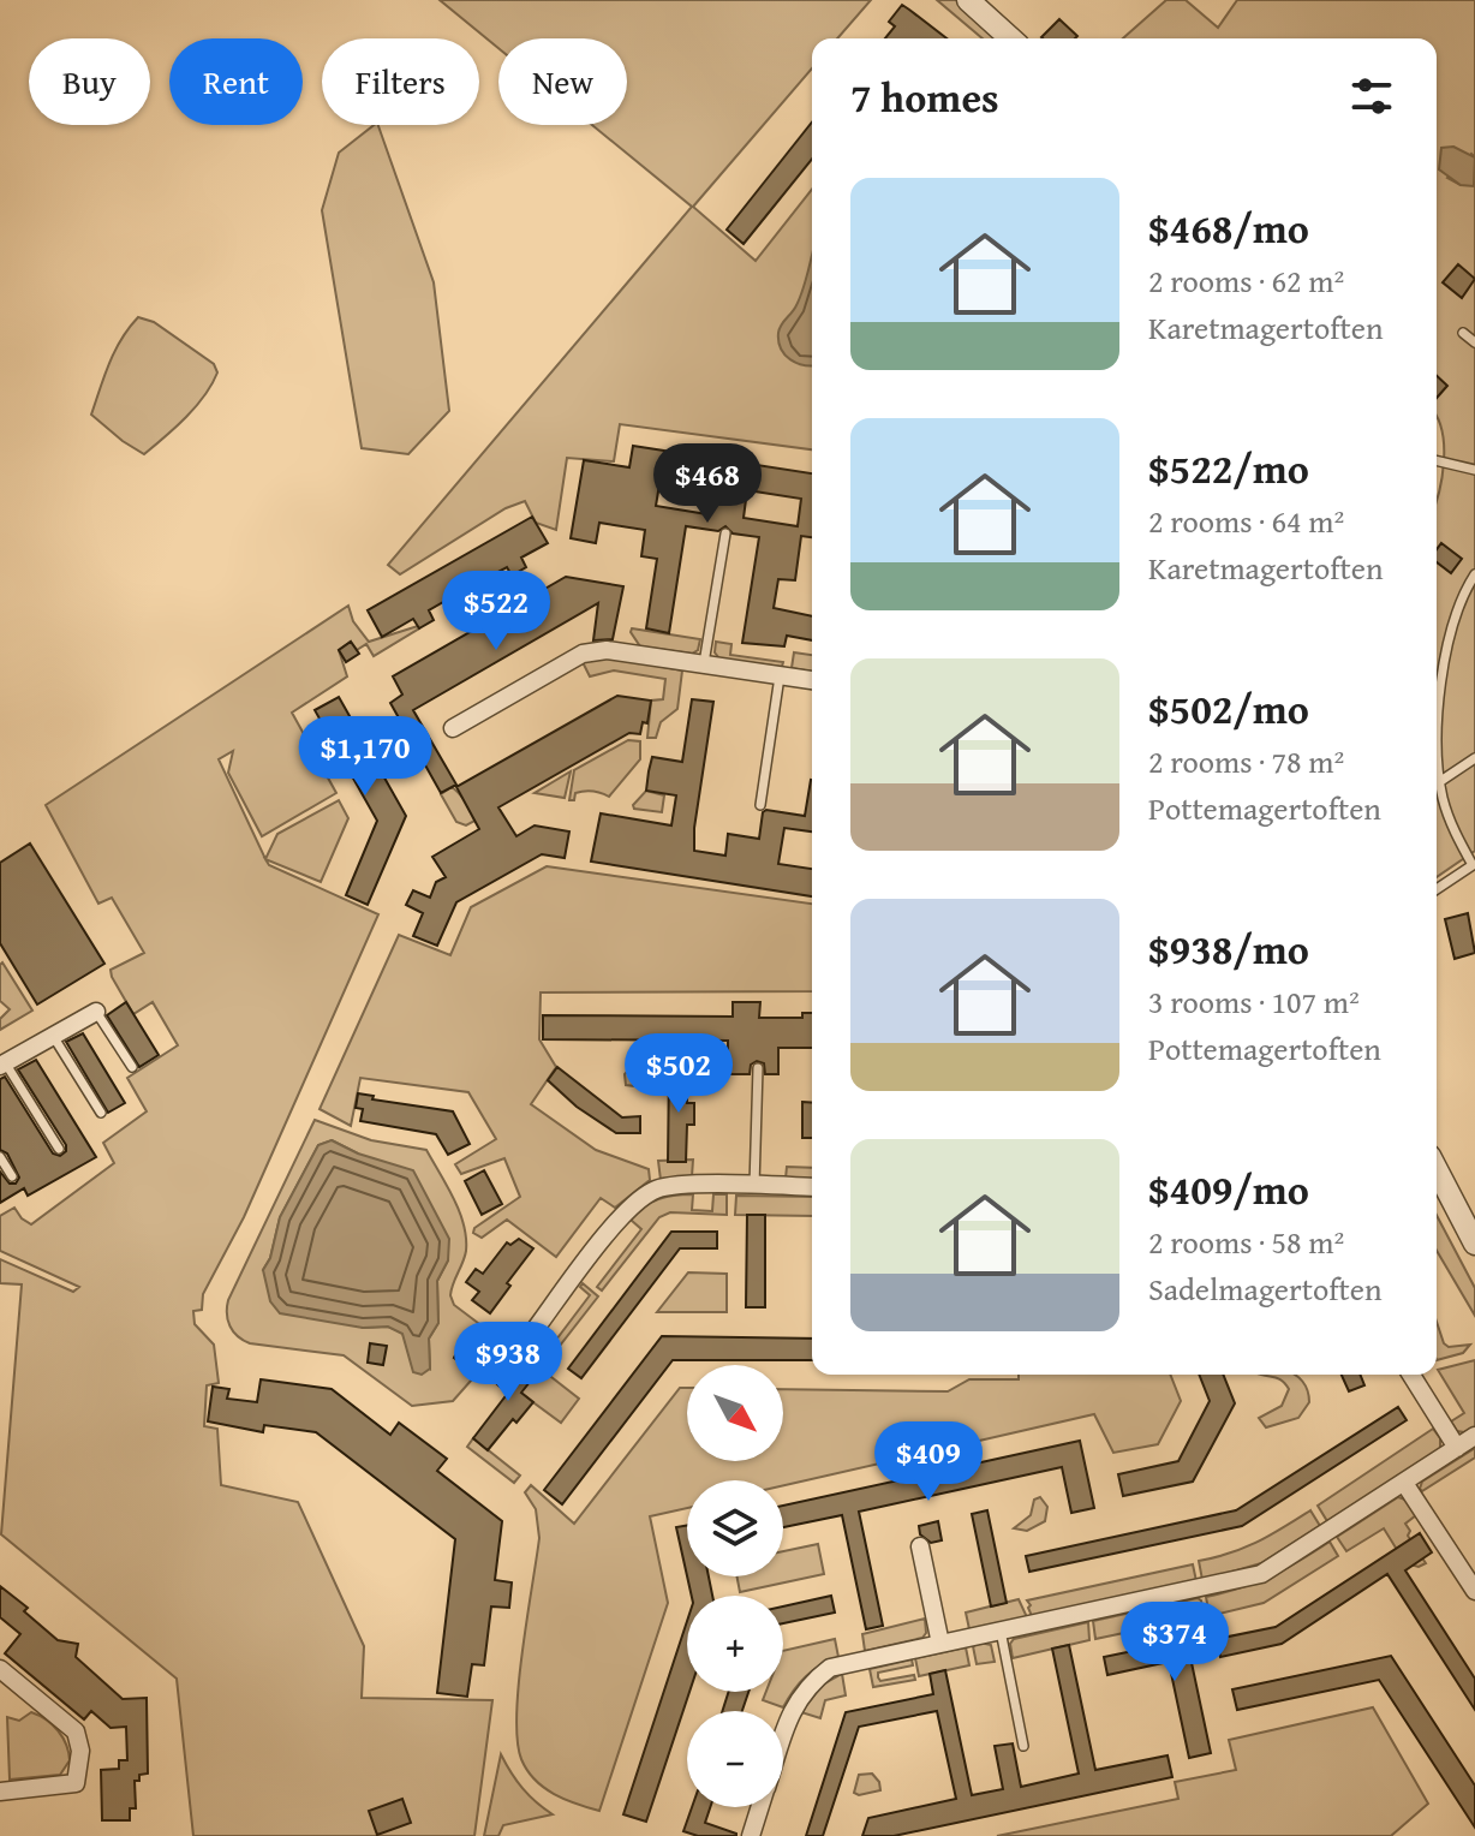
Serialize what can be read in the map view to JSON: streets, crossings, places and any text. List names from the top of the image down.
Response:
{
  "north": "bottom right",
  "page": {
    "chip": [
      "Buy",
      "Rent",
      "Filters",
      "New"
    ],
    "heading": "7 homes",
    "list": [
      {
        "name": "$468/mo",
        "note": "2 rooms · 62 m² · Karetmagertoften"
      },
      {
        "name": "$522/mo",
        "note": "2 rooms · 64 m² · Karetmagertoften"
      },
      {
        "name": "$502/mo",
        "note": "2 rooms · 78 m² · Pottemagertoften"
      },
      {
        "name": "$938/mo",
        "note": "3 rooms · 107 m² · Pottemagertoften"
      },
      {
        "name": "$409/mo",
        "note": "2 rooms · 58 m² · Sadelmagertoften"
      }
    ],
    "price": [
      "$468",
      "$522",
      "$1,170",
      "$502",
      "$938",
      "$409",
      "$374"
    ],
    "map_buttons": ["+", "−"]
  }
}
